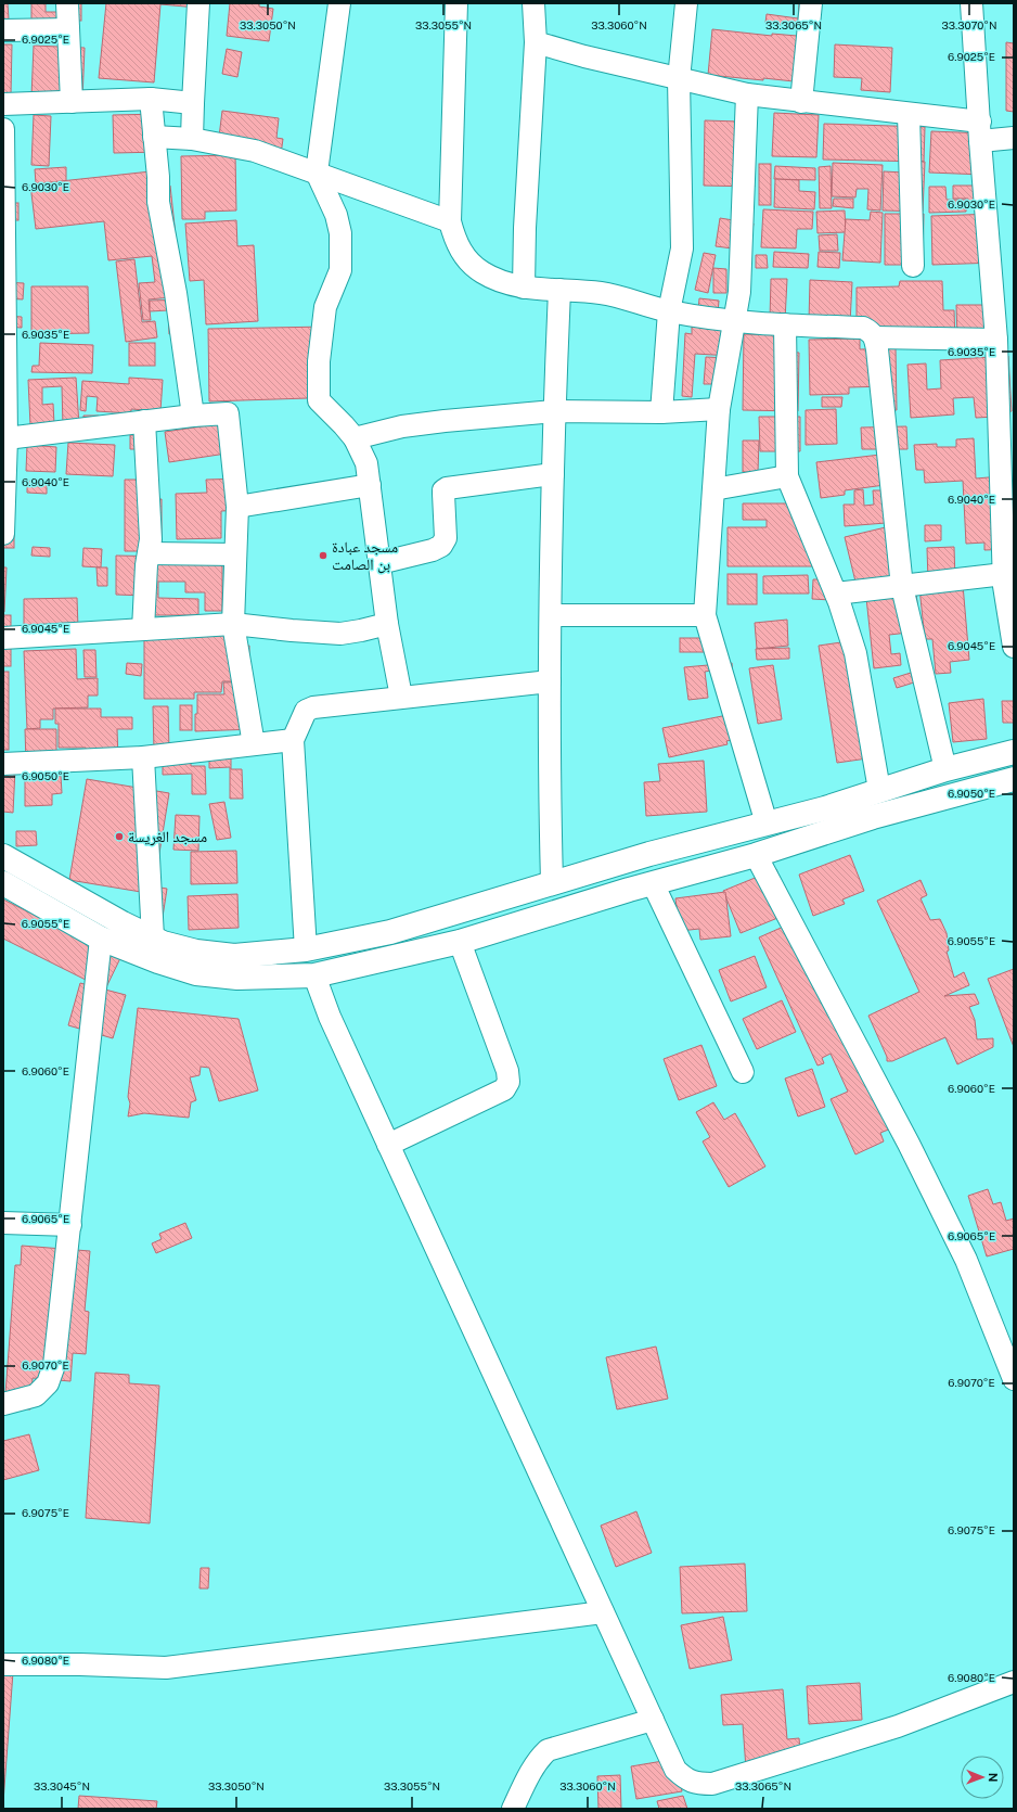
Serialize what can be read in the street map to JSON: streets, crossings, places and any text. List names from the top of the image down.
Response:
{
  "places": ["مسجد عبادة بن الصامت", "مسجد الغريسة"],
  "north": "right",
  "coordinates": [
    "33.3050°N",
    "33.3055°N",
    "33.3060°N",
    "33.3065°N",
    "33.3070°N",
    "6.9025°E",
    "6.9030°E",
    "6.9035°E",
    "6.9040°E",
    "6.9045°E",
    "6.9050°E",
    "6.9055°E",
    "6.9060°E",
    "6.9065°E",
    "6.9070°E",
    "6.9075°E",
    "6.9080°E",
    "33.3045°N"
  ]
}
